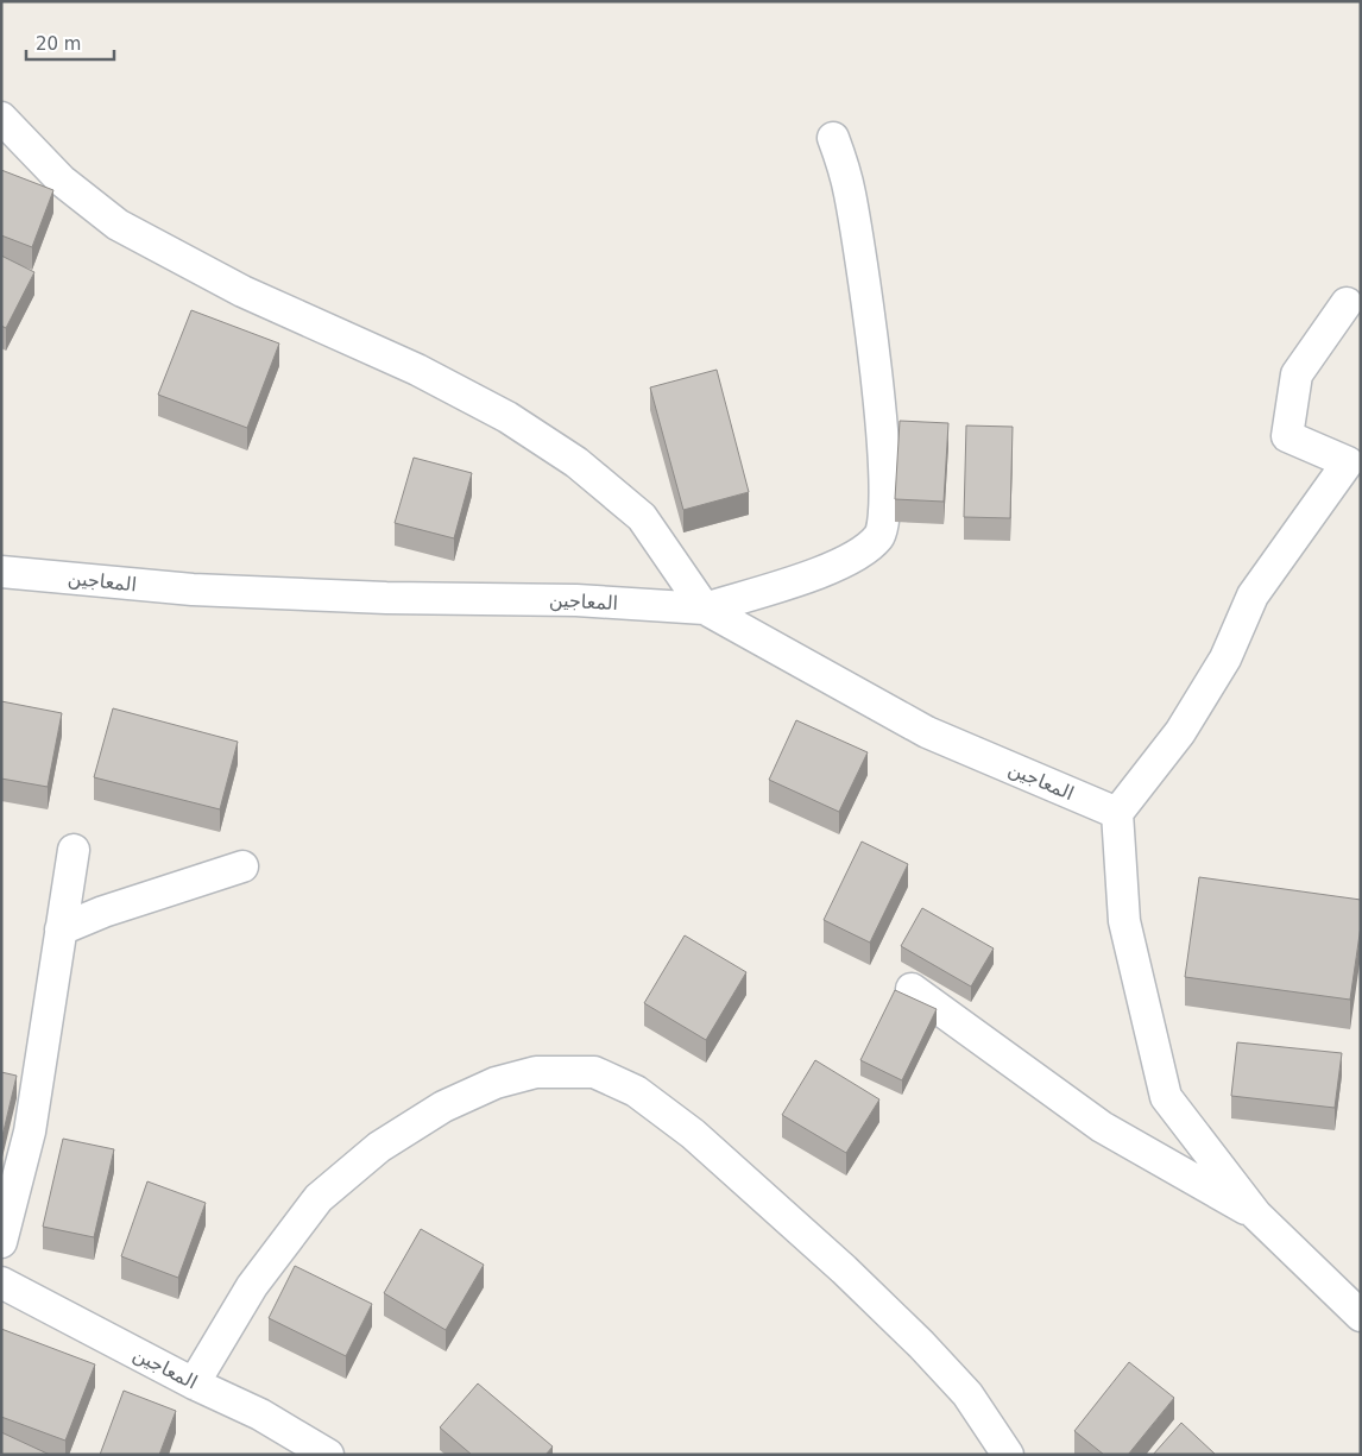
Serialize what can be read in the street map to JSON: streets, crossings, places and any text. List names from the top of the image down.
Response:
{
  "streets": {
    "street": ["المعاجين"]
  },
  "scale_bar": "20 m"
}
